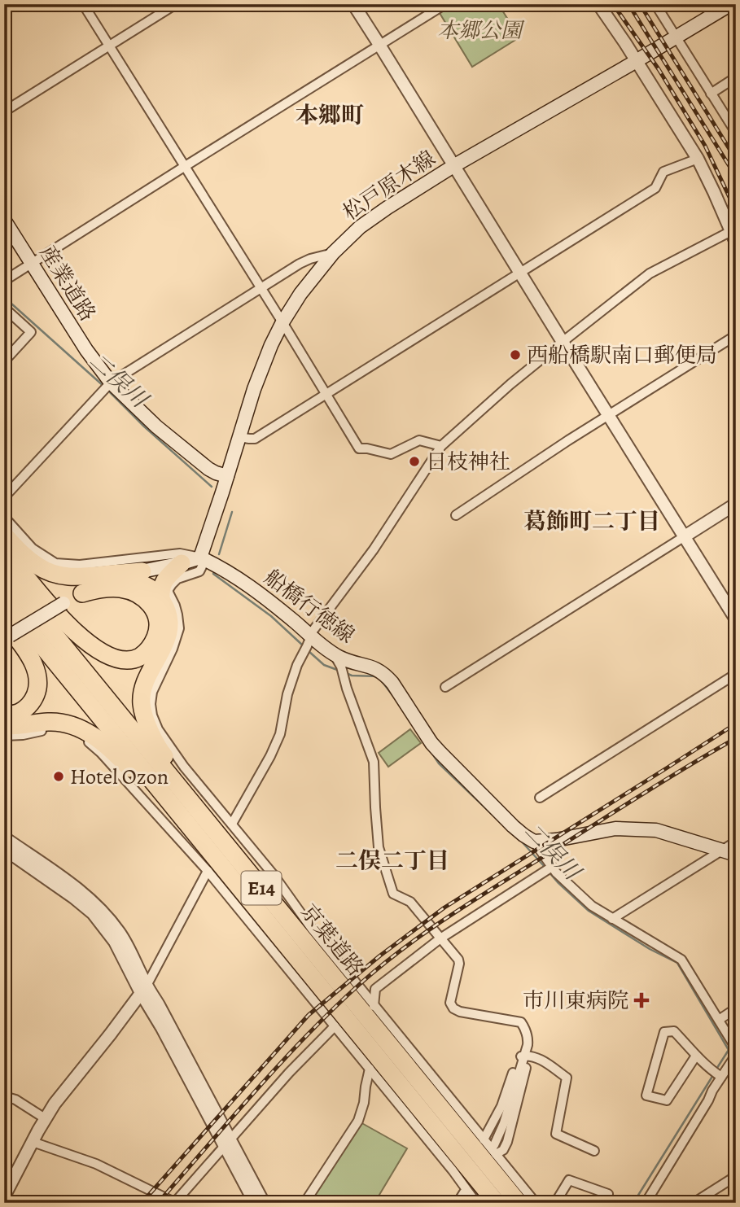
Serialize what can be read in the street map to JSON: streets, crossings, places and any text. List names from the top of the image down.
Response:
{
  "streets": {
    "highway": ["E14", "京葉道路"],
    "main road": ["松戸原木線", "産業道路", "船橋行徳線"]
  },
  "crossings": [
    ["松戸原木線", "産業道路"],
    ["松戸原木線", "船橋行徳線"]
  ],
  "districts": ["本郷町", "葛飾町二丁目", "二俣二丁目"],
  "water": ["二俣川"],
  "parks": ["本郷公園"],
  "places": {
    "other": ["西船橋駅南口郵便局", "日枝神社", "Hotel Ozon"],
    "health": ["市川東病院"]
  }
}
